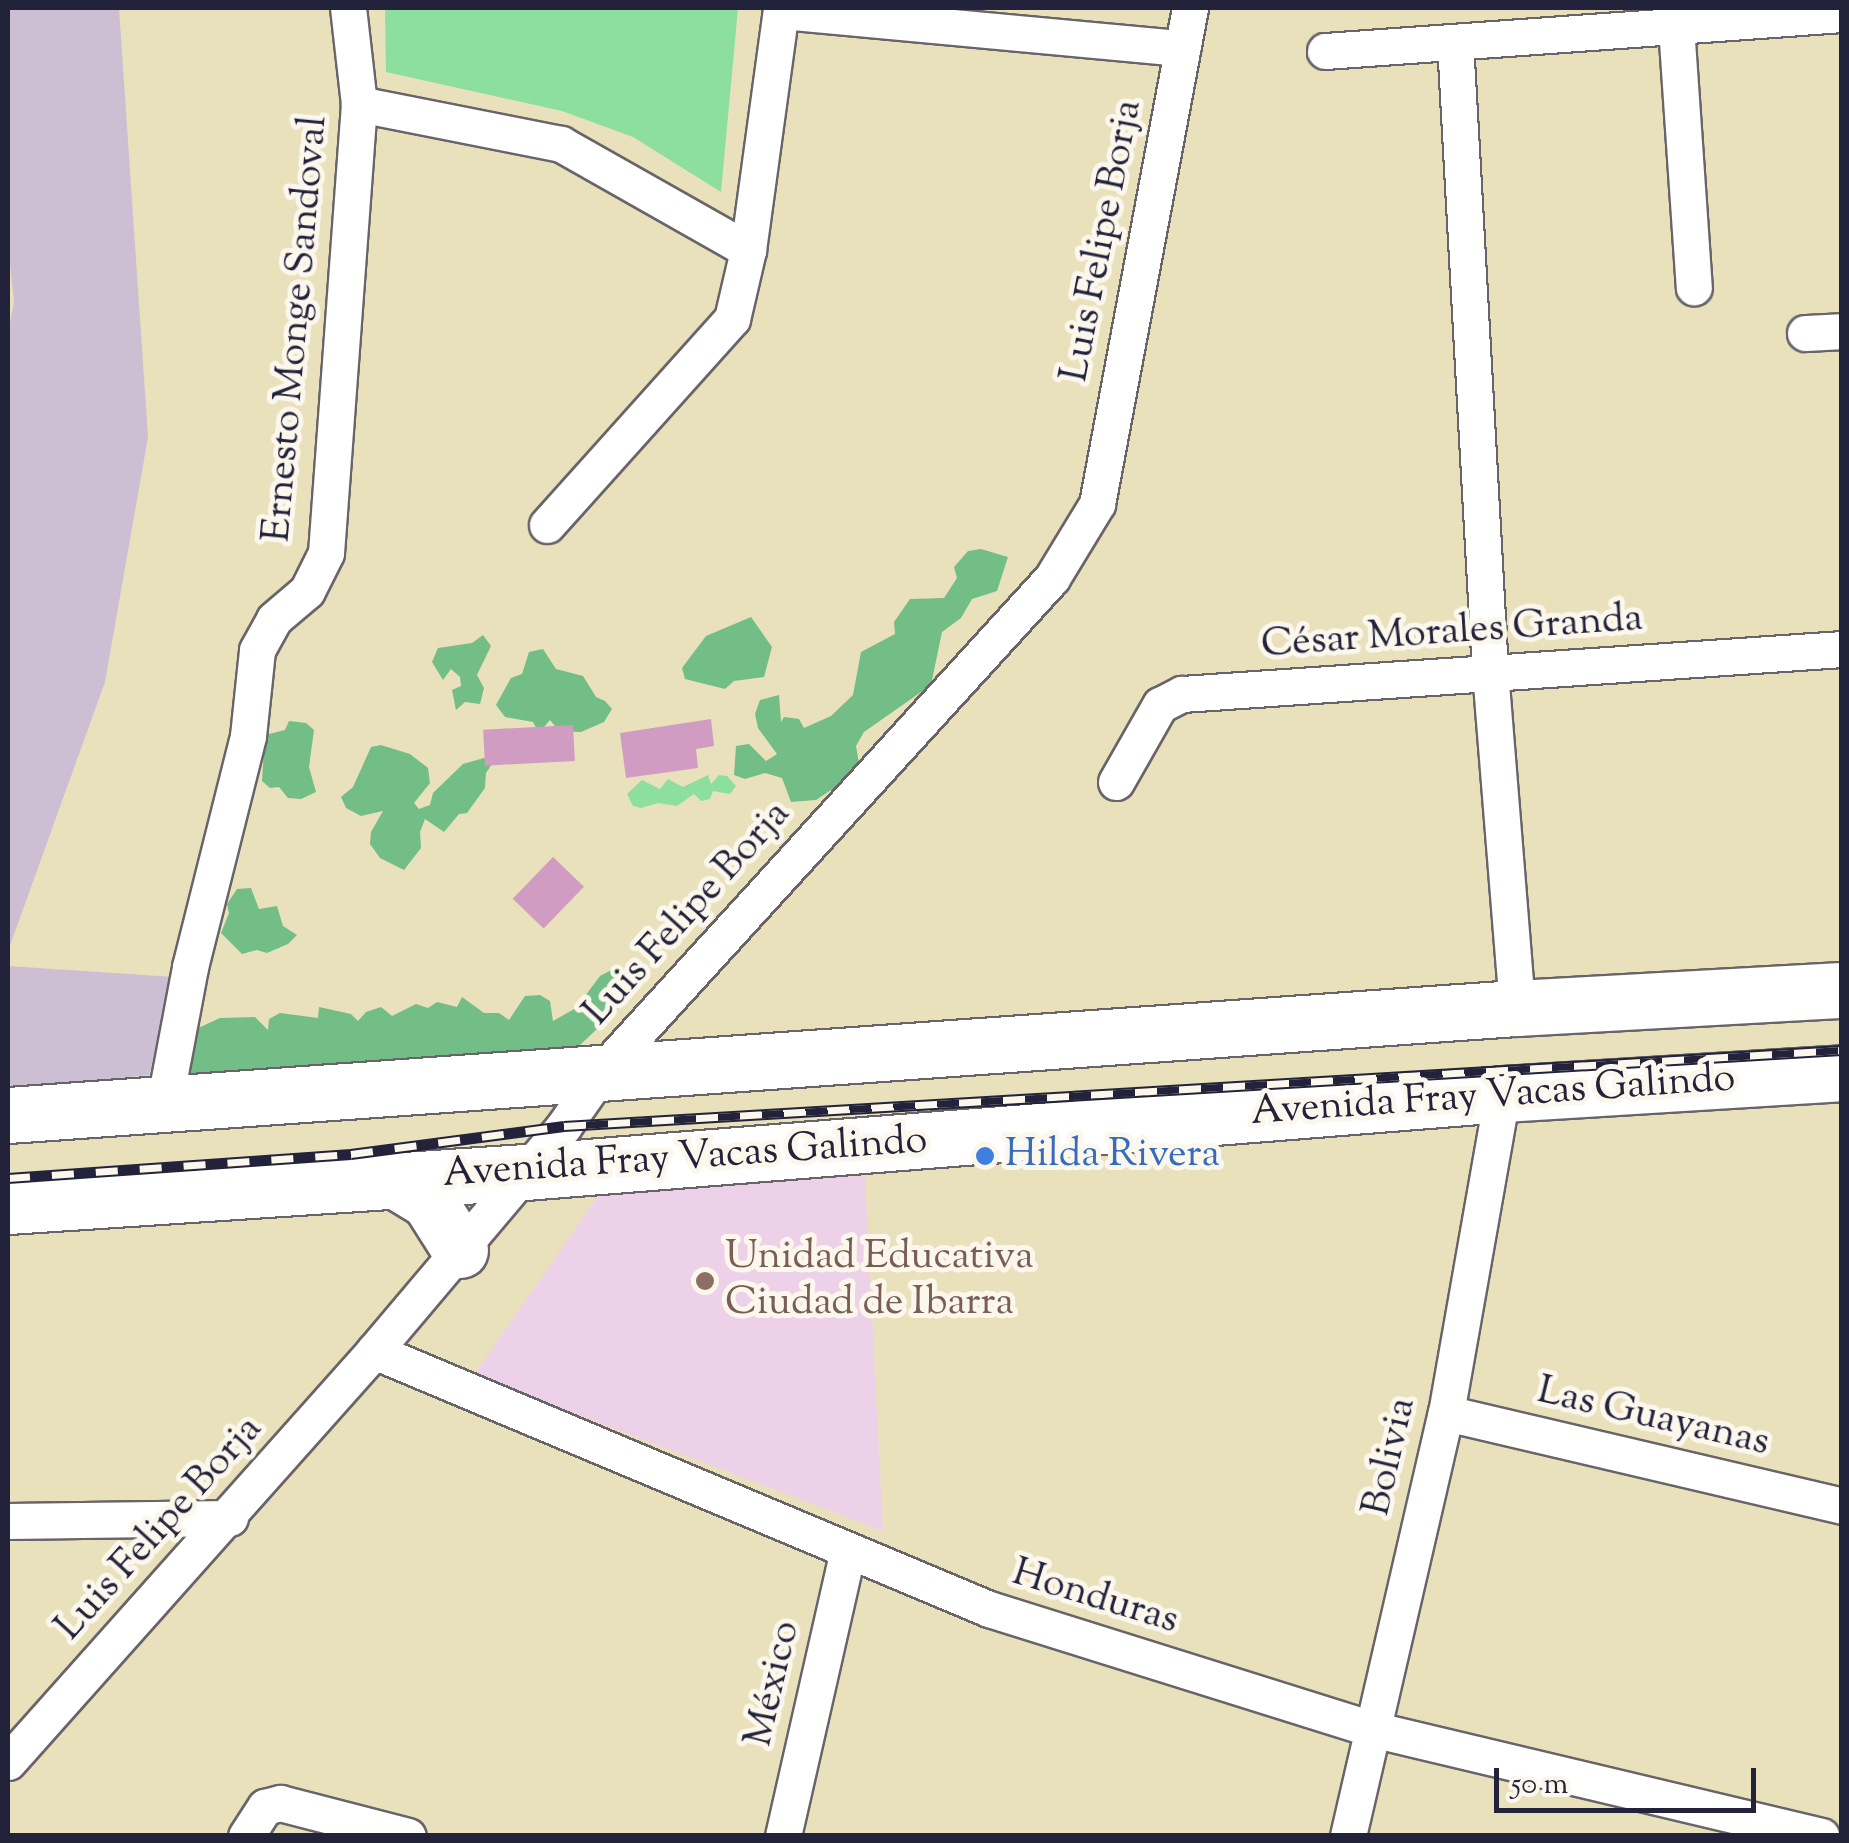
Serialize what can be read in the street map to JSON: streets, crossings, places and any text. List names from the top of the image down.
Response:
{
  "streets": {
    "main road": ["Avenida Fray Vacas Galindo"],
    "street": [
      "Luis Felipe Borja",
      "Ernesto Monge Sandoval",
      "César Morales Granda",
      "Las Guayanas",
      "Bolivia",
      "Honduras",
      "México"
    ]
  },
  "crossings": [
    ["Luis Felipe Borja", "Avenida Fray Vacas Galindo"],
    ["Luis Felipe Borja", "Honduras"],
    ["Avenida Fray Vacas Galindo", "Bolivia"],
    ["Las Guayanas", "Bolivia"],
    ["Bolivia", "Honduras"],
    ["Honduras", "México"]
  ],
  "places": ["Hilda Rivera", "Unidad Educativa Ciudad de Ibarra"],
  "scale_bar": "50 m"
}
